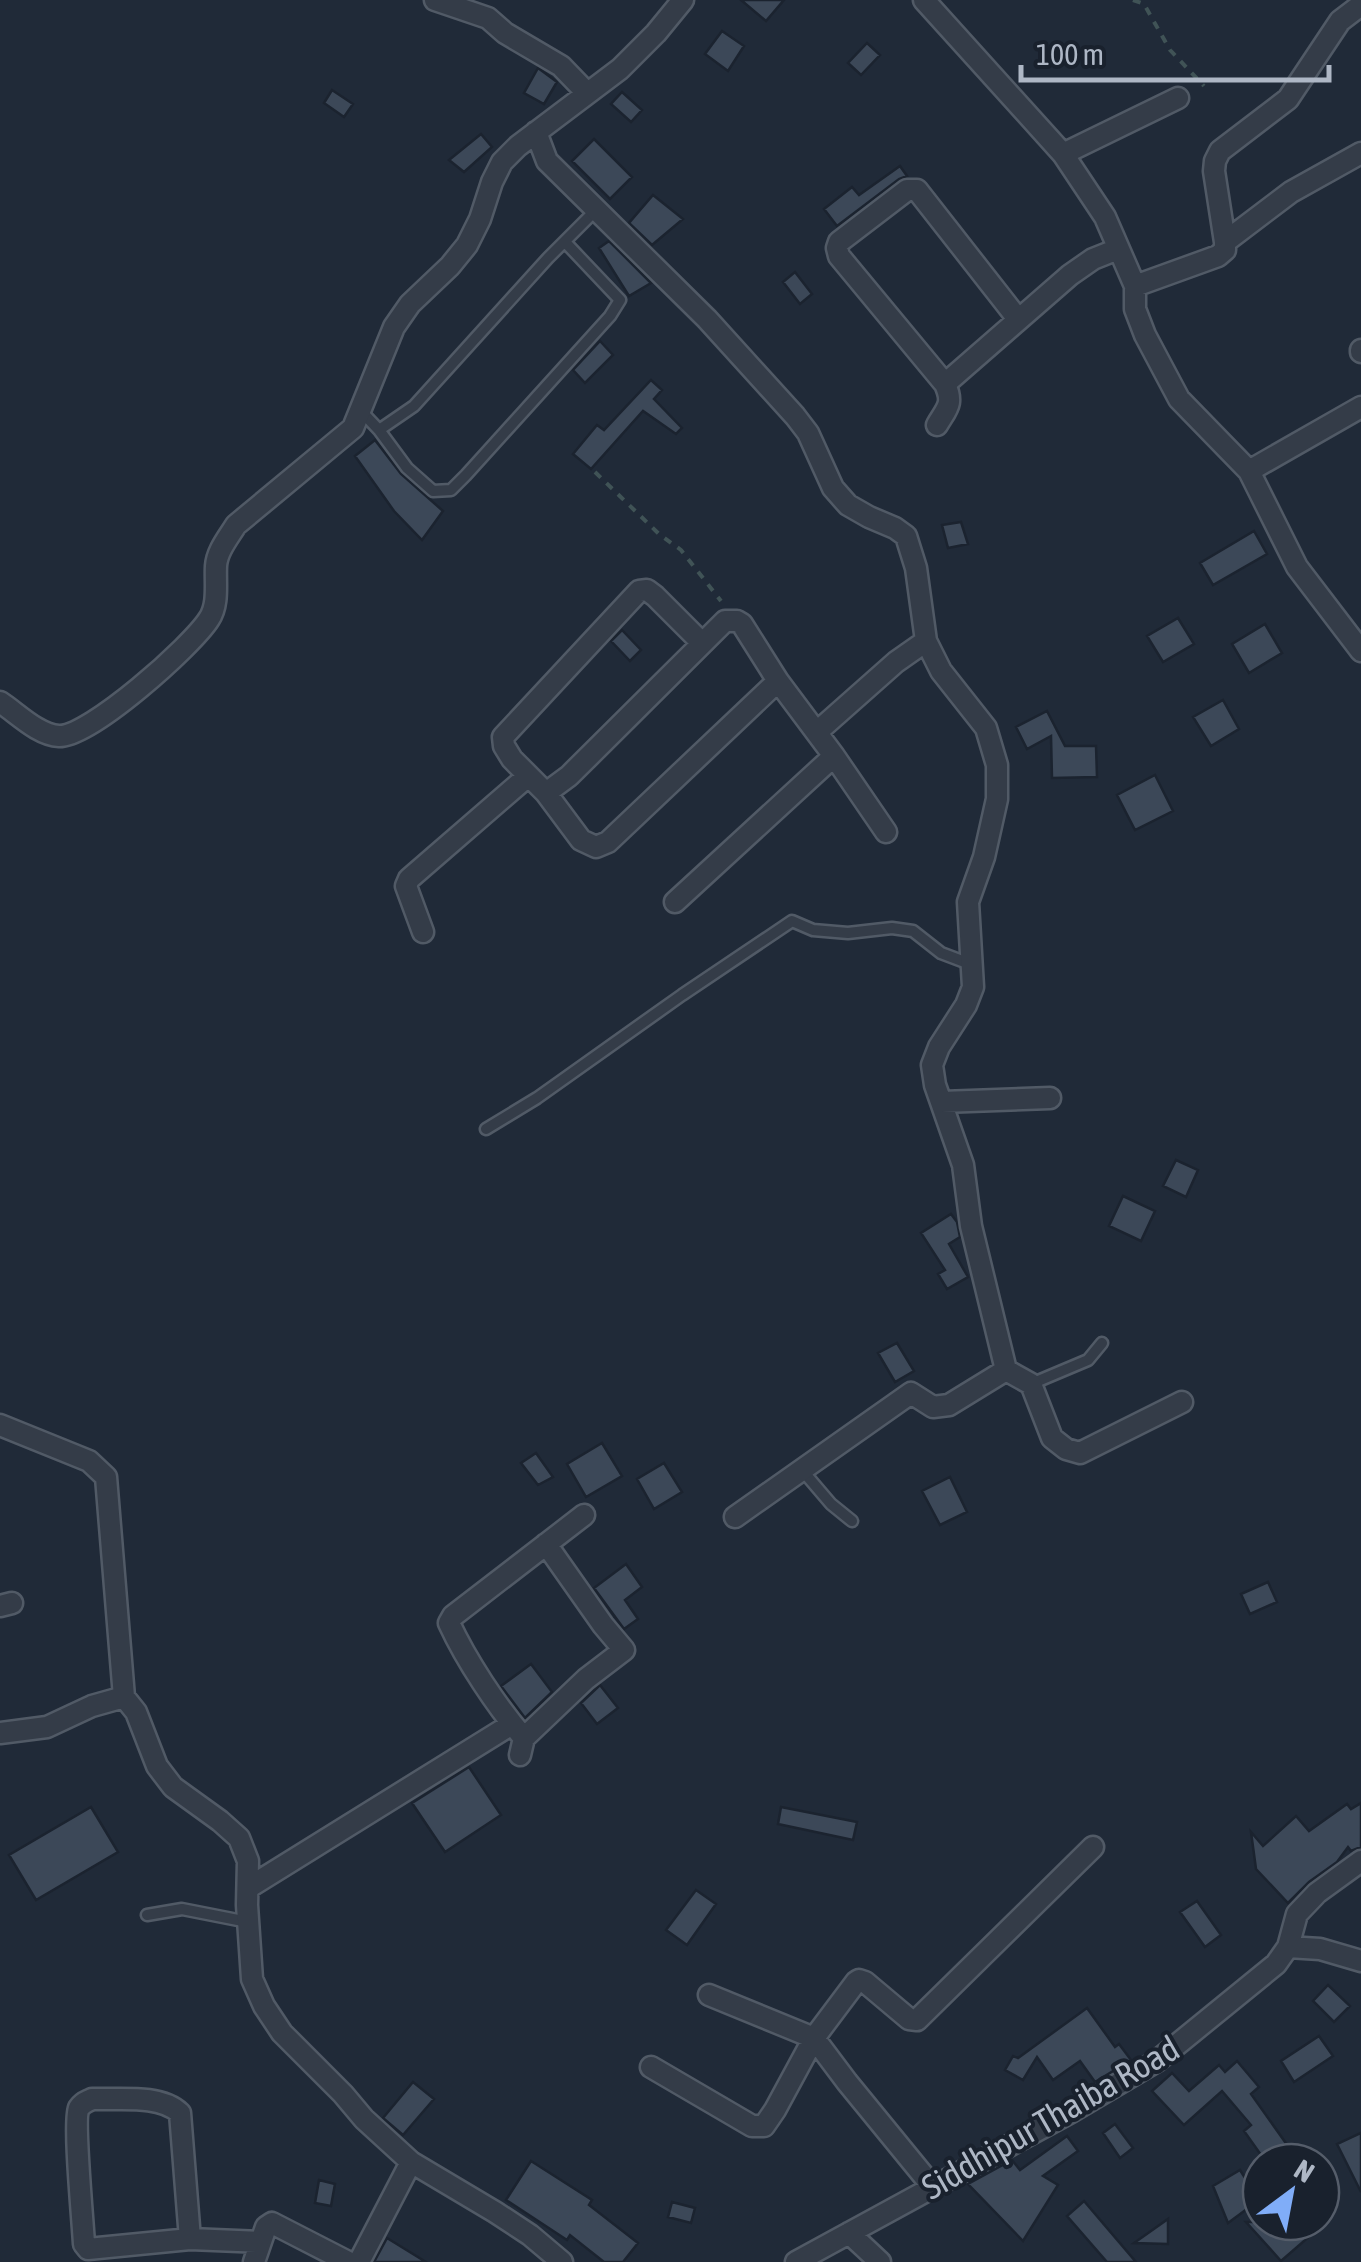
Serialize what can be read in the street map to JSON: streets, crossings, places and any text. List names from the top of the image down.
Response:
{
  "streets": {
    "street": ["Siddhipur Thaiba Road"]
  },
  "scale_bar": "100 m",
  "north": "top right"
}
